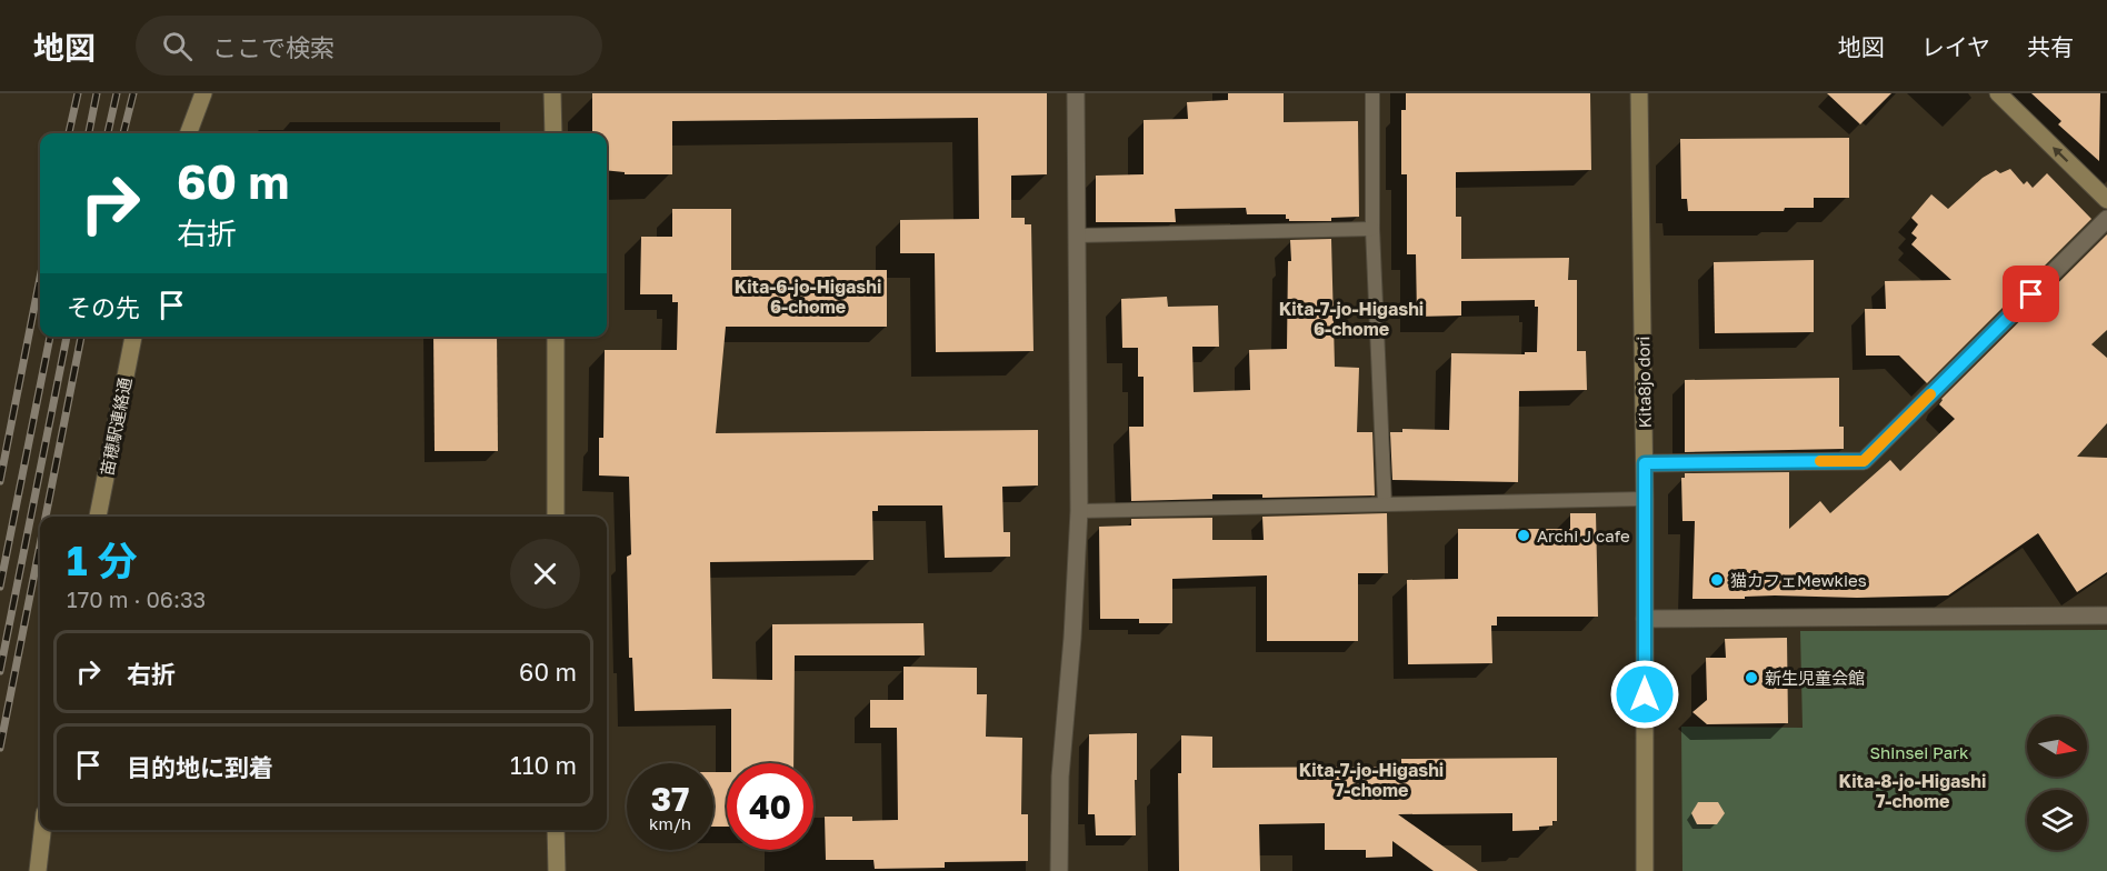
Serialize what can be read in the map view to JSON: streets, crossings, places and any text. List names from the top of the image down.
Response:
{
  "streets": {
    "street": ["Kita8jo dori", "苗穂駅連絡通"]
  },
  "districts": [
    "Kita-6-jo-Higashi 6-chome",
    "Kita-7-jo-Higashi 6-chome",
    "Kita-7-jo-Higashi 7-chome",
    "Kita-8-jo-Higashi 7-chome"
  ],
  "parks": ["Shinsei Park"],
  "places": ["Archi J cafe", "猫カフェMewkies", "新生児童会館"],
  "north": "right",
  "page": {
    "header": "地図",
    "search": "ここで検索",
    "nav": ["地図", "レイヤ", "共有"],
    "turn": ["60 m", "右折"],
    "then": "その先",
    "heading": ["1 分", "170 m · 06:33"],
    "list": [
      {
        "name": "右折",
        "value": "60 m"
      },
      {
        "name": "目的地に到着",
        "value": "110 m"
      }
    ],
    "speed": "37 km/h",
    "limit": "40"
  }
}
